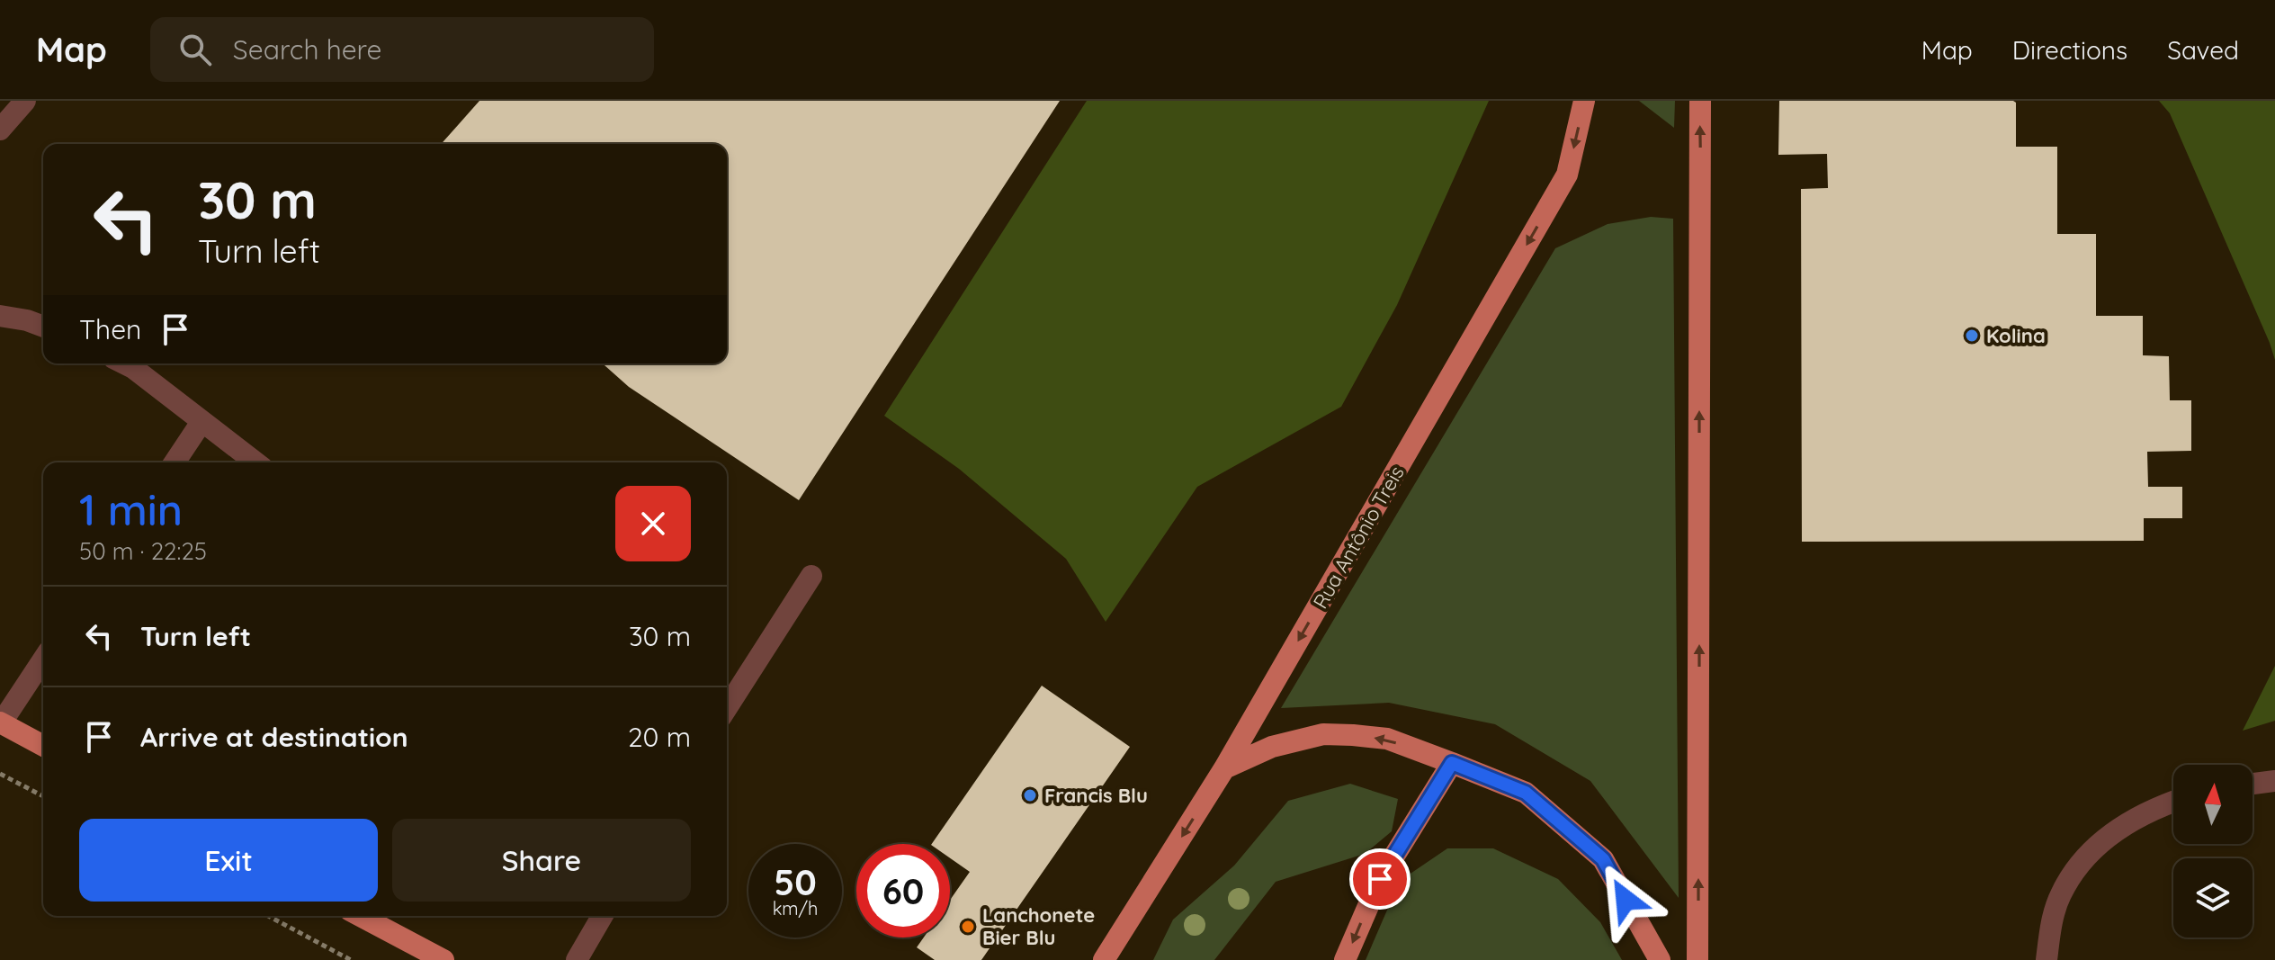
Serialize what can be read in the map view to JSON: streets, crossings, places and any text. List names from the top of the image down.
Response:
{
  "streets": {
    "main road": ["Rua Antônio Treis"]
  },
  "one_way": ["Rua Antônio Treis"],
  "places": ["Kolina", "Francis Blu", "Lanchonete Bier Blu"],
  "north": "top",
  "page": {
    "header": "Map",
    "search": "Search here",
    "nav": ["Map", "Directions", "Saved"],
    "turn": ["30 m", "Turn left"],
    "then": "Then",
    "heading": ["1 min", "50 m · 22:25"],
    "list": [
      {
        "name": "Turn left",
        "value": "30 m"
      },
      {
        "name": "Arrive at destination",
        "value": "20 m"
      }
    ],
    "buttons": ["Exit", "Share"],
    "speed": "50 km/h",
    "limit": "60"
  }
}
